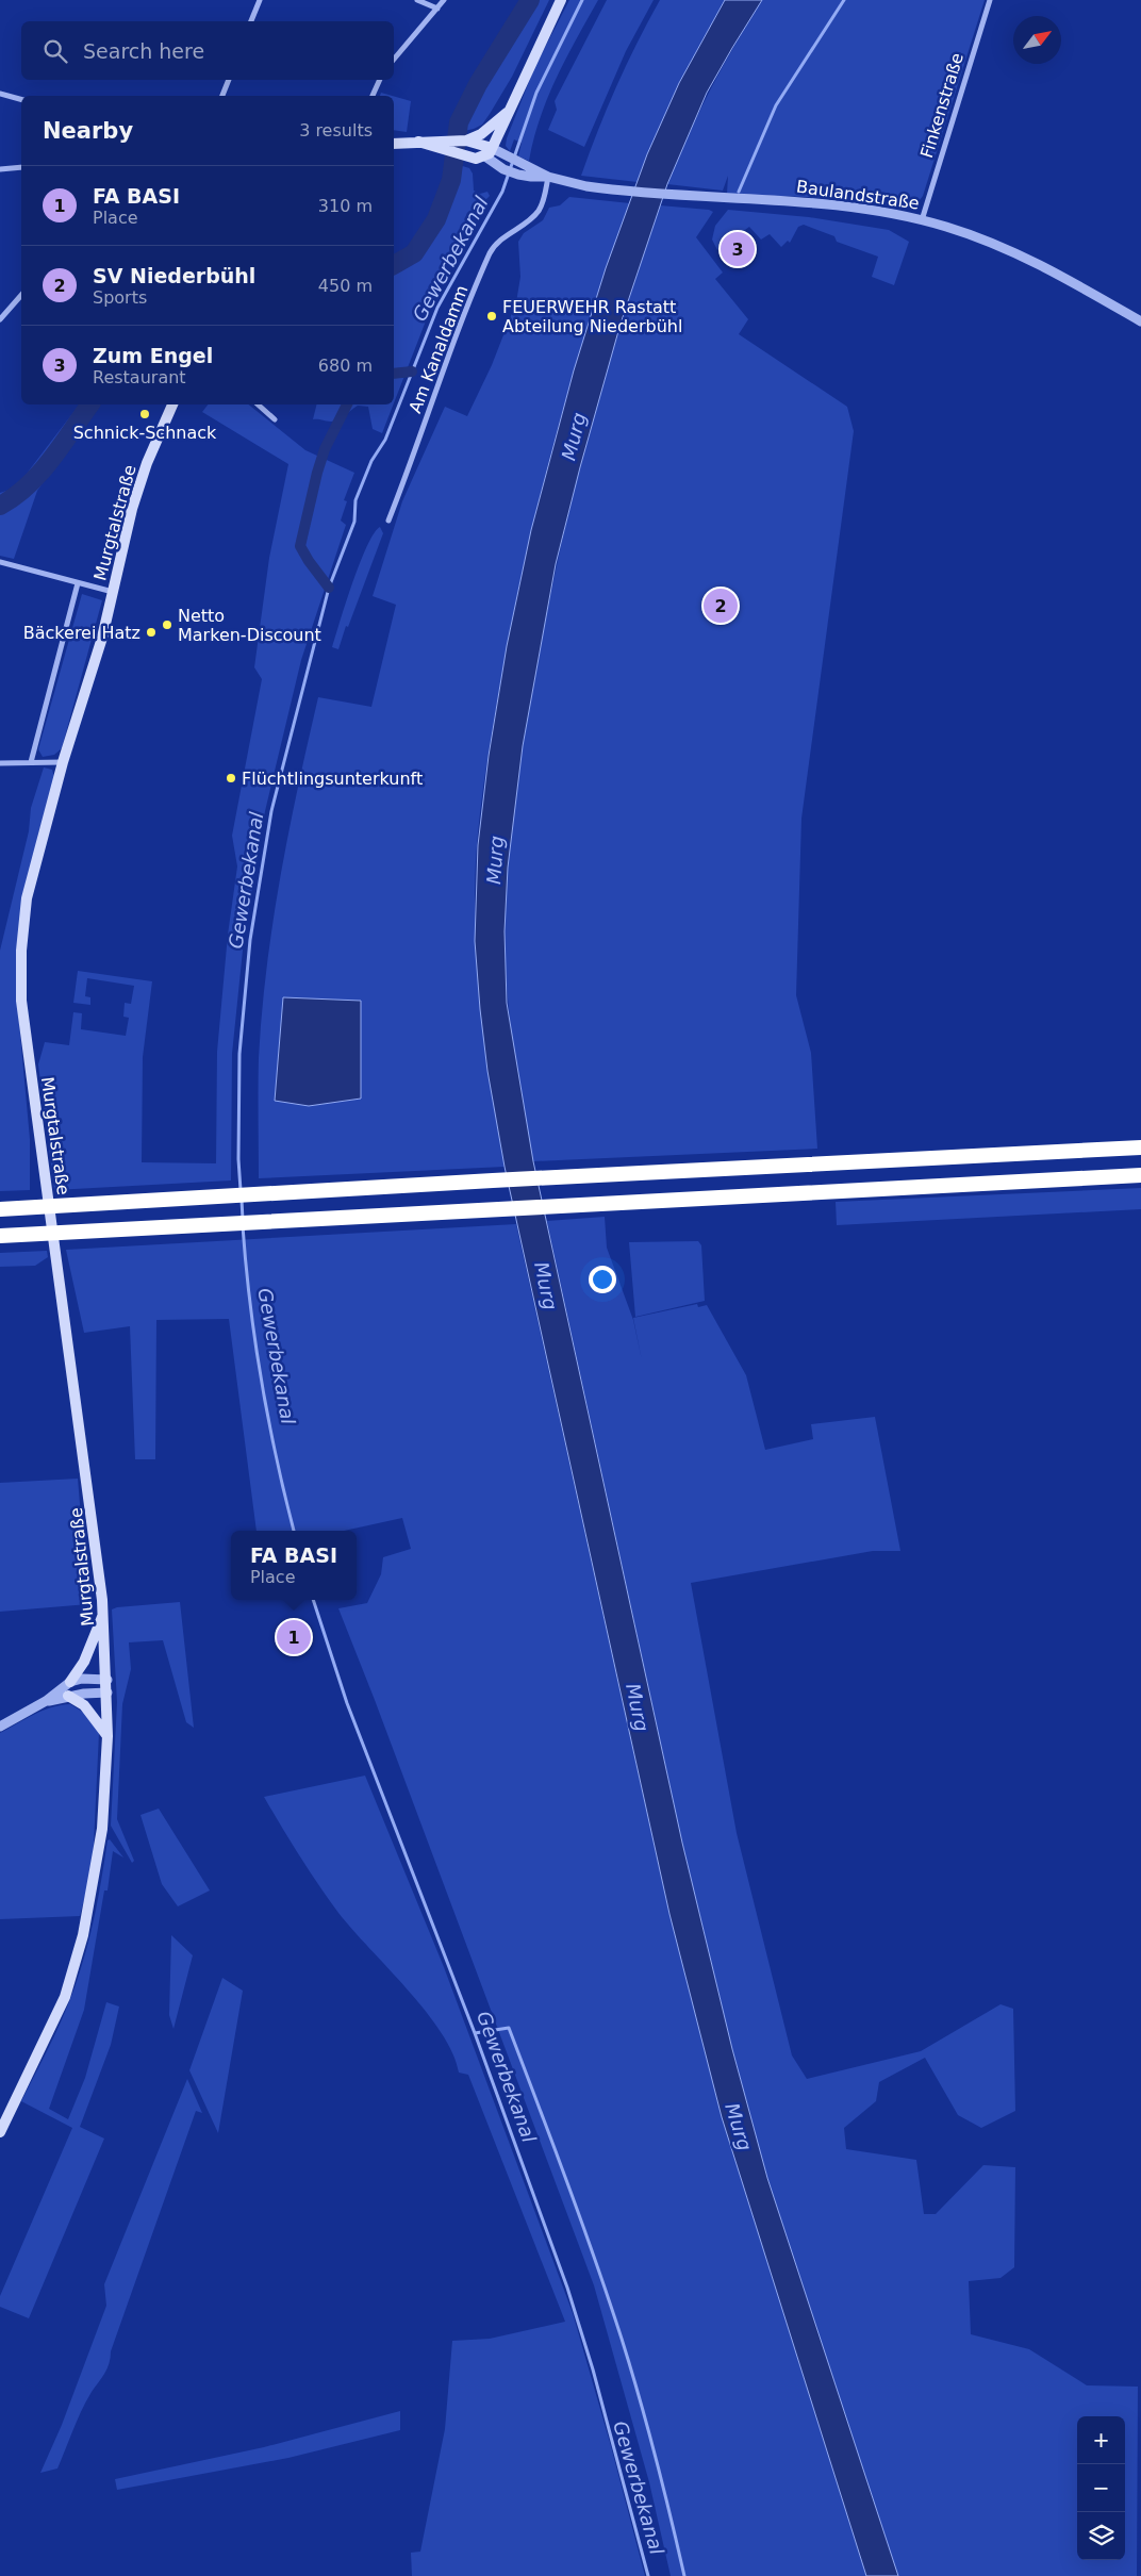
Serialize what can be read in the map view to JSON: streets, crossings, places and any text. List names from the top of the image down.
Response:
{
  "streets": {
    "main road": ["Baulandstraße", "Murgtalstraße"],
    "street": ["Finkenstraße", "Am Kanaldamm"]
  },
  "crossings": [
    ["Finkenstraße", "Baulandstraße"],
    ["Baulandstraße", "Am Kanaldamm"]
  ],
  "water": ["Gewerbekanal", "Murg"],
  "places": [
    "FEUERWEHR Rastatt Abteilung Niederbühl",
    "Schnick-Schnack",
    "Netto Marken-Discount",
    "Bäckerei Hatz",
    "Flüchtlingsunterkunft"
  ],
  "north": "top right",
  "page": {
    "search": "Search here",
    "heading": ["Nearby", "3 results"],
    "list": [
      {
        "mark": "1",
        "name": "FA BASI",
        "note": "Place",
        "value": "310 m"
      },
      {
        "mark": "2",
        "name": "SV Niederbühl",
        "note": "Sports",
        "value": "450 m"
      },
      {
        "mark": "3",
        "name": "Zum Engel",
        "note": "Restaurant",
        "value": "680 m"
      }
    ],
    "pins": ["3", "2", "1"],
    "popup": ["FA BASI", "Place"],
    "map_buttons": ["+", "−"]
  }
}
